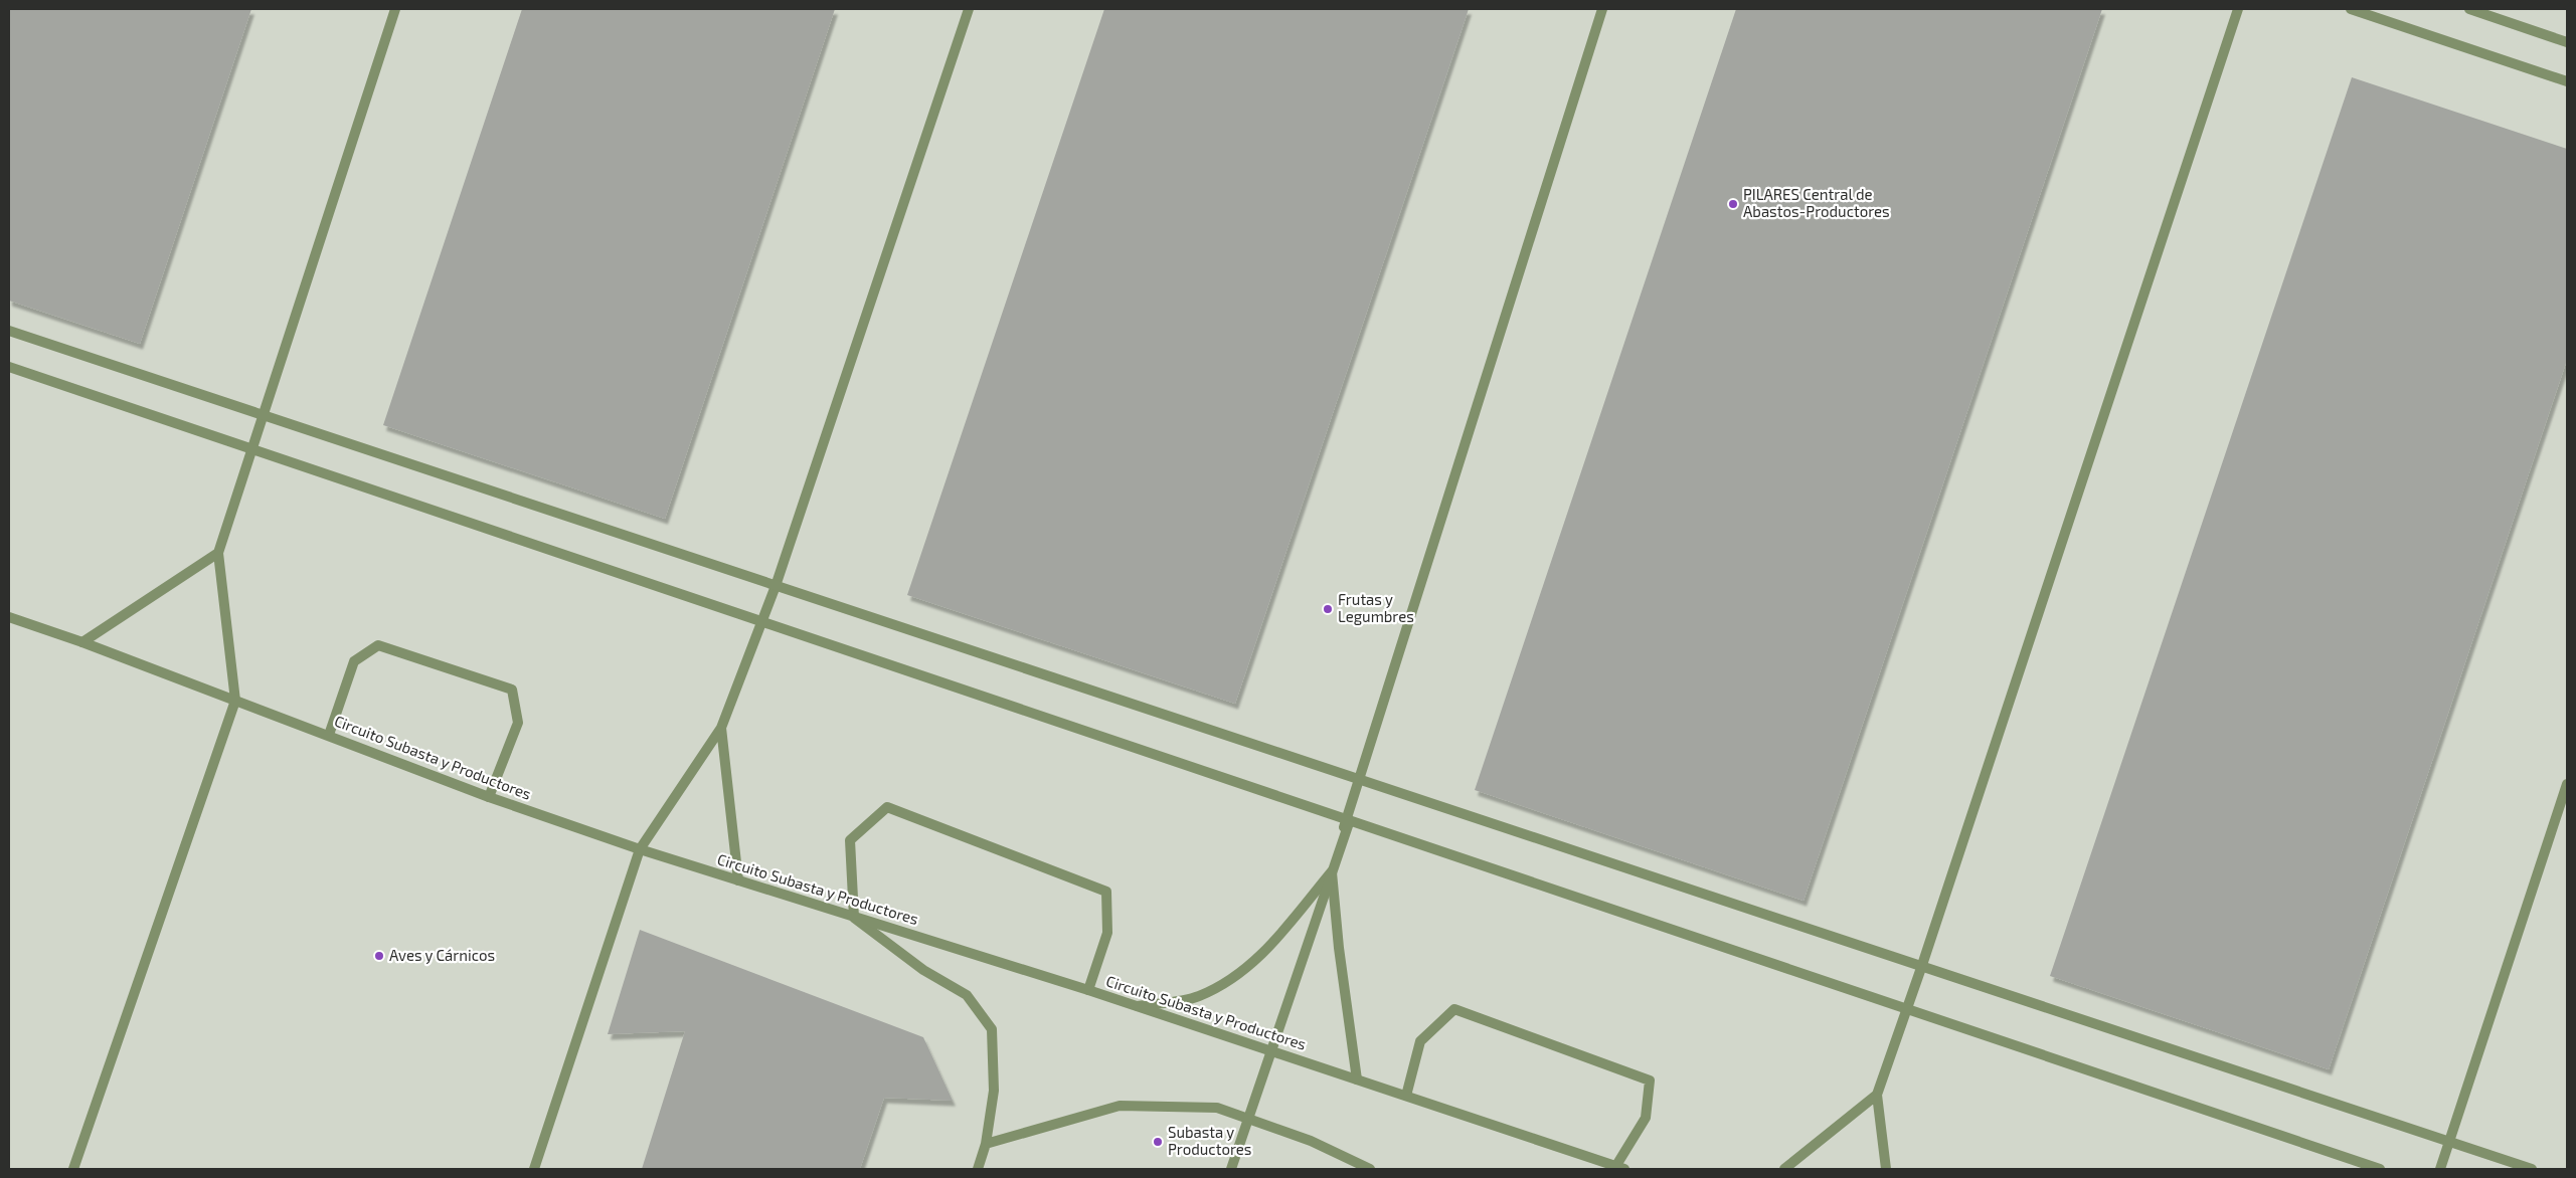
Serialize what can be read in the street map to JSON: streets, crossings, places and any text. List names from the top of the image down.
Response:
{
  "streets": {
    "street": ["Circuito Subasta y Productores"]
  },
  "places": [
    "PILARES Central de Abastos-Productores",
    "Frutas y Legumbres",
    "Aves y Cárnicos",
    "Subasta y Productores"
  ]
}
